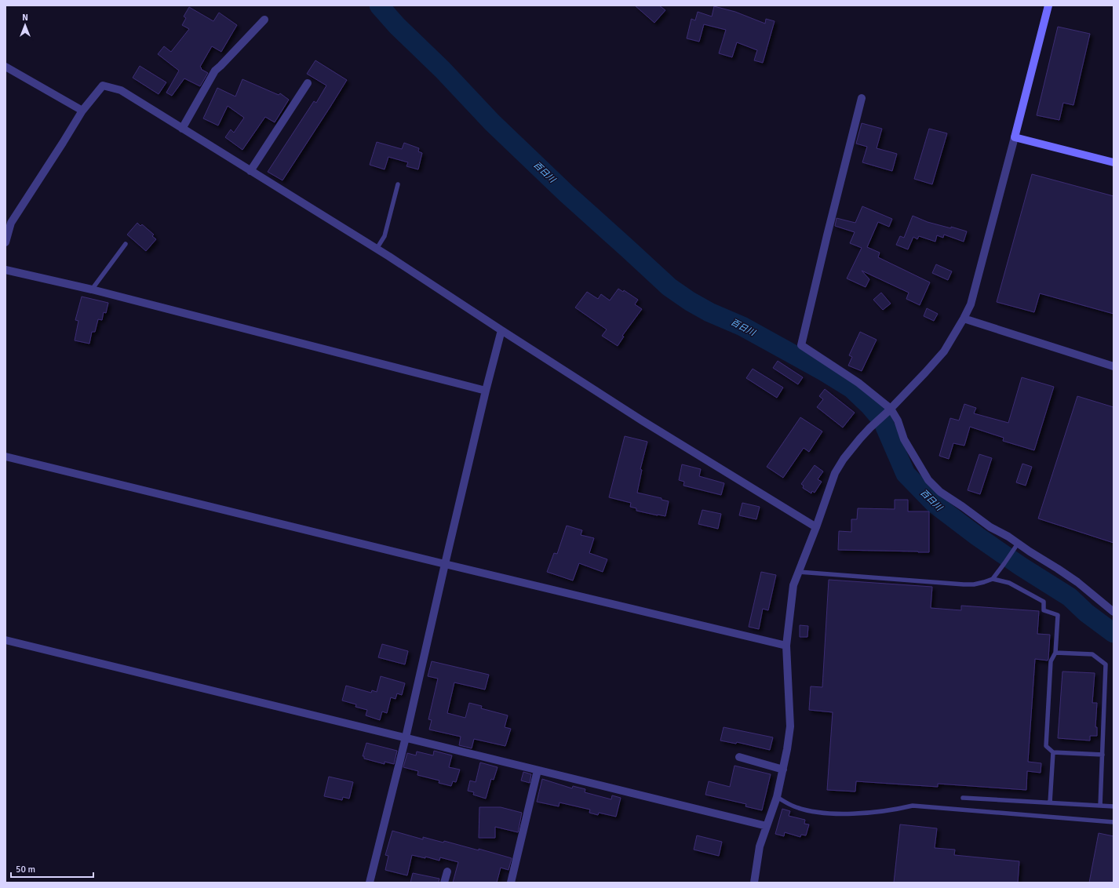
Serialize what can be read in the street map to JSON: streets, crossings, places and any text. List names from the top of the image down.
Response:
{
  "water": ["百日川"],
  "scale_bar": "50 m",
  "north": "top"
}
